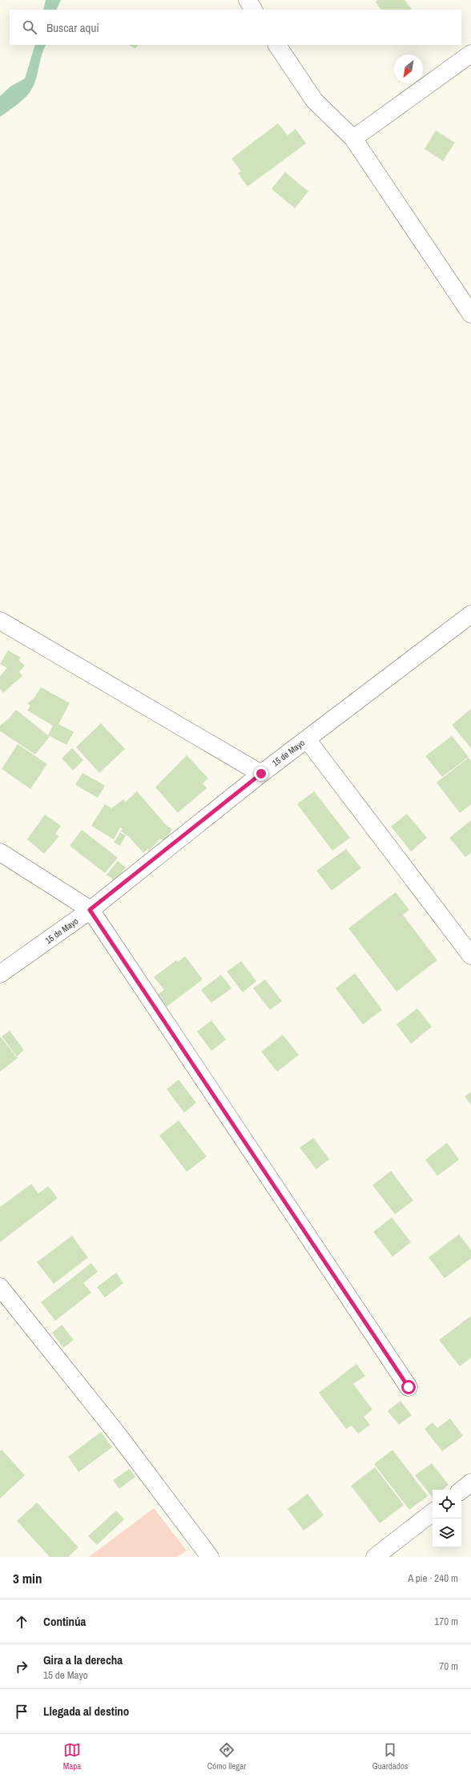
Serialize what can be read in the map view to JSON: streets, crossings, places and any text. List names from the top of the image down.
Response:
{
  "streets": {
    "street": ["15 de Mayo"]
  },
  "north": "bottom left",
  "page": {
    "search": "Buscar aquí",
    "heading": ["3 min", "A pie · 240 m"],
    "list": [
      ["Continúa", "170 m"],
      ["Gira a la derecha", "15 de Mayo", "70 m"],
      "Llegada al destino"
    ],
    "nav": ["Mapa", "Cómo llegar", "Guardados"]
  }
}
